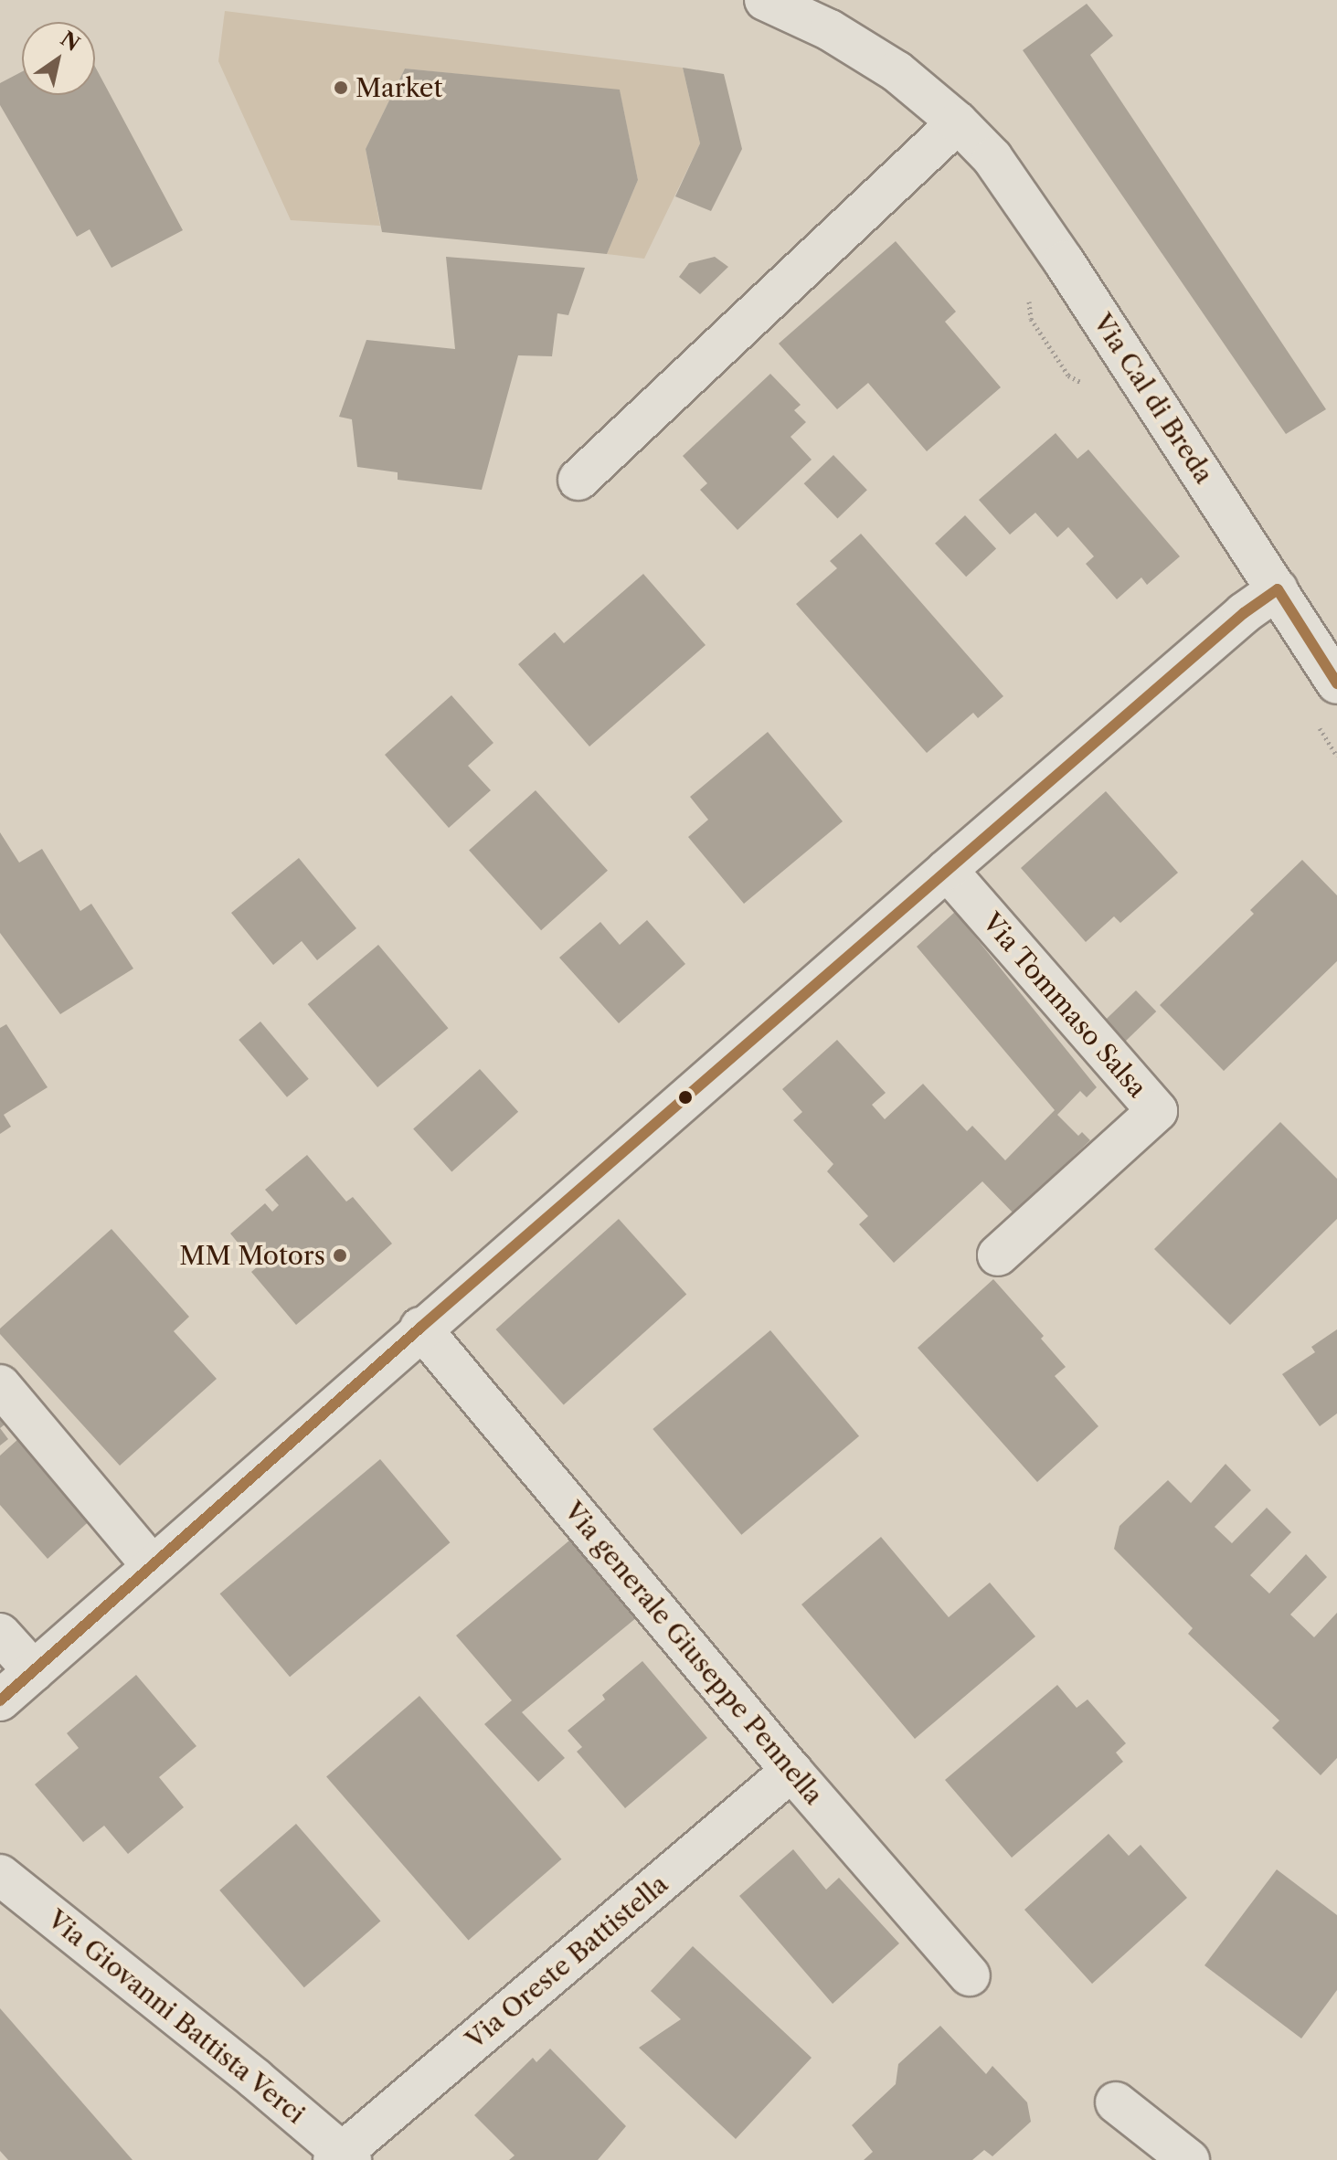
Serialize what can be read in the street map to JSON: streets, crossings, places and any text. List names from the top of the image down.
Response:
{
  "streets": {
    "street": [
      "Via Cal di Breda",
      "Via Tommaso Salsa",
      "Via generale Giuseppe Pennella",
      "Via Oreste Battistella",
      "Via Giovanni Battista Verci"
    ]
  },
  "crossings": [
    ["Via generale Giuseppe Pennella", "Via Oreste Battistella"],
    ["Via Oreste Battistella", "Via Giovanni Battista Verci"]
  ],
  "places": ["Market", "MM Motors"],
  "north": "top right"
}
